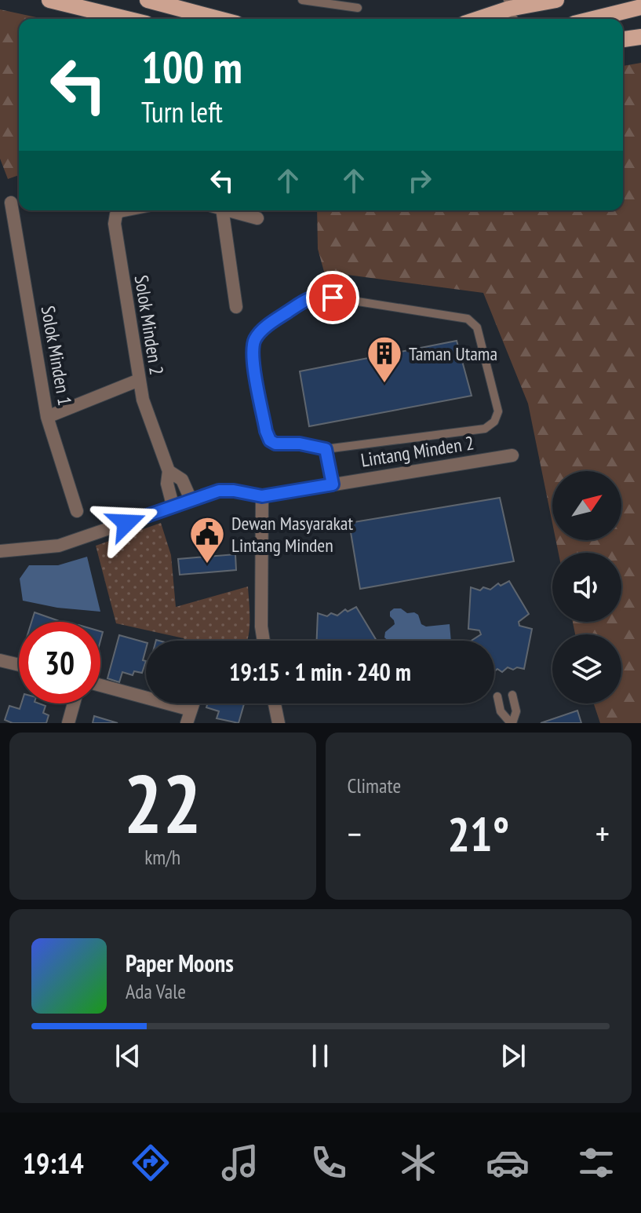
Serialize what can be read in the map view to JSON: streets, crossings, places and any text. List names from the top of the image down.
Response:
{
  "streets": {
    "street": ["Solok Minden 2", "Solok Minden 1", "Lintang Minden 2"]
  },
  "crossings": [
    ["Solok Minden 2", "Lintang Minden 2"]
  ],
  "places": {
    "building": ["Taman Utama"],
    "public building": ["Dewan Masyarakat Lintang Minden"]
  },
  "north": "top right",
  "page": {
    "turn": ["100 m", "Turn left"],
    "limit": "30",
    "trip": "19:15 · 1 min · 240 m",
    "tile": [
      ["22", "km/h"],
      "Climate"
    ],
    "heat": ["−", "21°", "+"],
    "song": ["Paper Moons", "Ada Vale"],
    "tabs": "19:14"
  }
}
